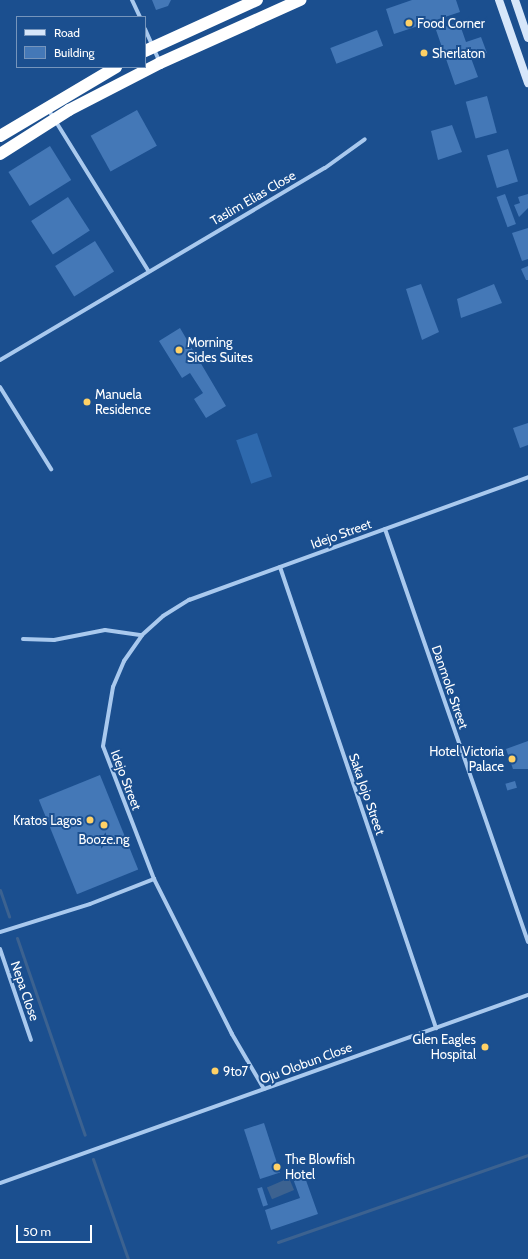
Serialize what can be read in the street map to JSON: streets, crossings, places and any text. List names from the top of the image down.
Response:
{
  "streets": {
    "street": [
      "Taslim Elias Close",
      "Idejo Street",
      "Danmole Street",
      "Saka Jojo Street",
      "Nepa Close",
      "Oju Olobun Close"
    ]
  },
  "crossings": [
    ["Idejo Street", "Danmole Street"],
    ["Idejo Street", "Saka Jojo Street"],
    ["Idejo Street", "Oju Olobun Close"],
    ["Saka Jojo Street", "Oju Olobun Close"]
  ],
  "places": [
    "Food Corner",
    "Sherlaton",
    "Morning Sides Suites",
    "Manuela Residence",
    "Hotel Victoria Palace",
    "Kratos Lagos",
    "Booze.ng",
    "Glen Eagles Hospital",
    "9to7",
    "The Blowfish Hotel"
  ],
  "legend": ["Road", "Building"],
  "scale_bar": "50 m"
}
